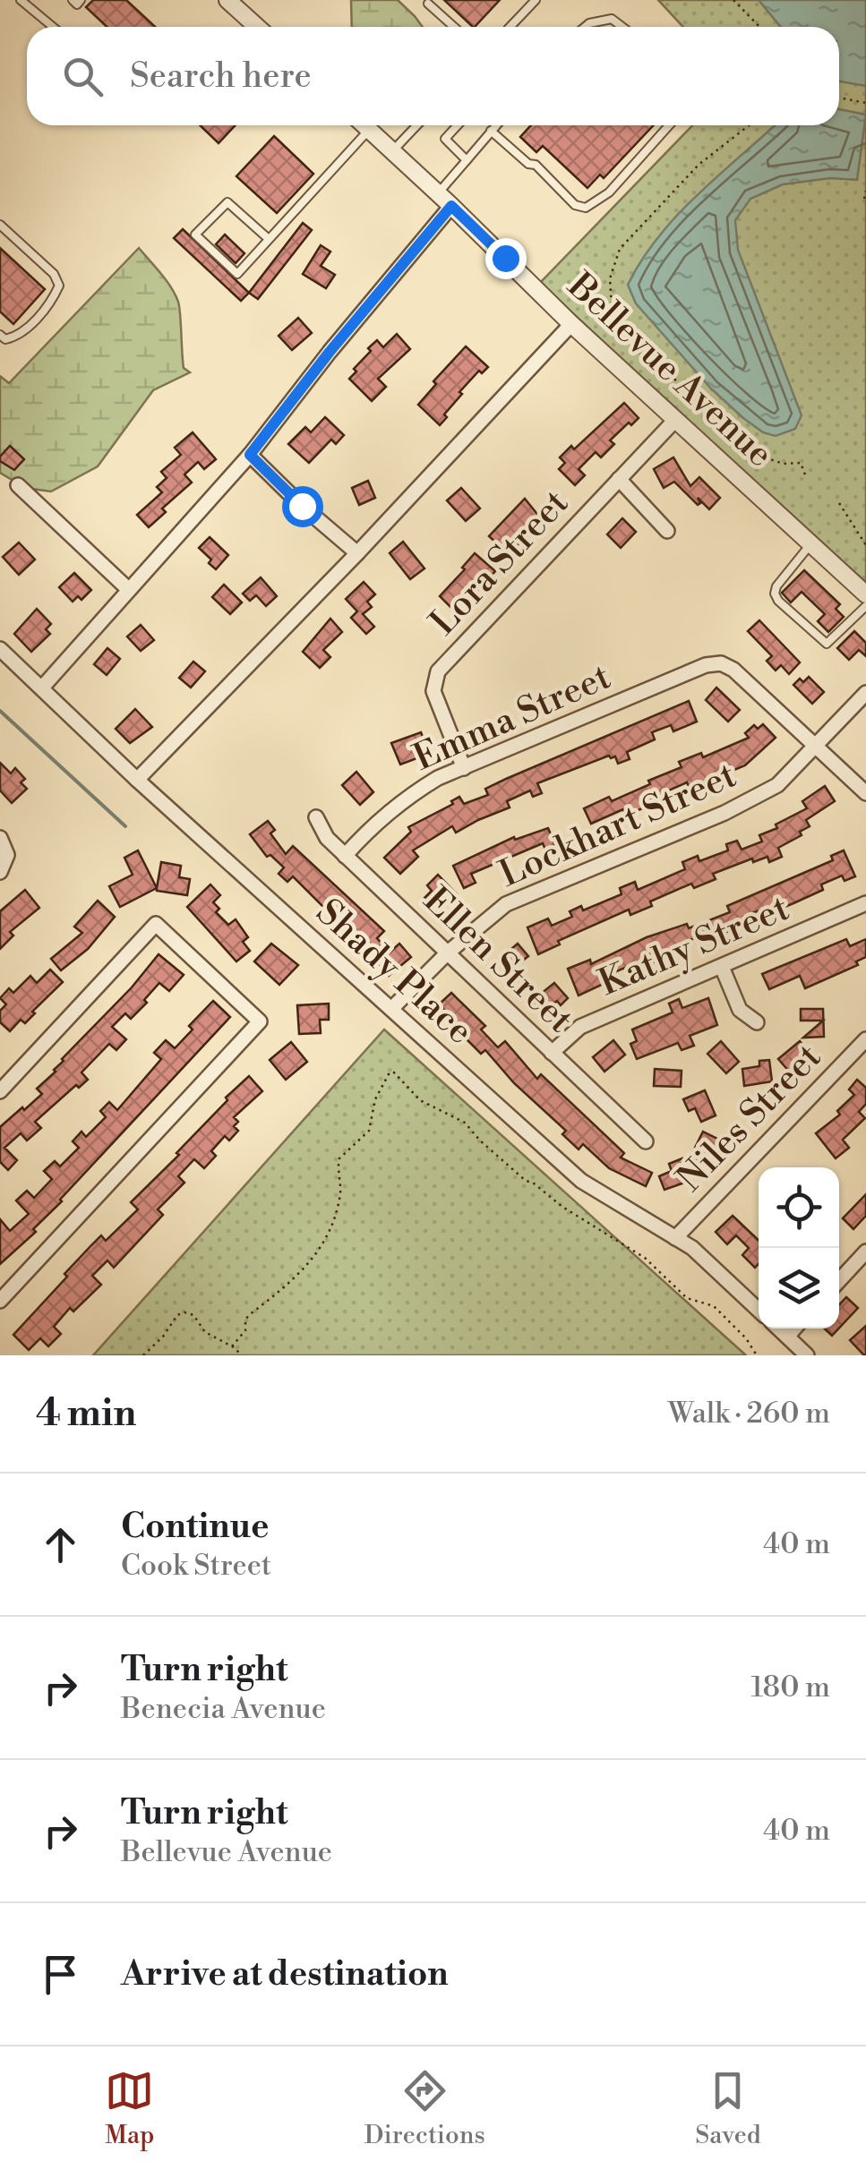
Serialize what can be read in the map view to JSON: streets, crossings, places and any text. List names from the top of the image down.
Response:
{
  "streets": {
    "street": [
      "Bellevue Avenue",
      "Lora Street",
      "Emma Street",
      "Lockhart Street",
      "Kathy Street",
      "Ellen Street",
      "Shady Place",
      "Niles Street"
    ]
  },
  "crossings": [
    ["Bellevue Avenue", "Lora Street"],
    ["Lora Street", "Emma Street"],
    ["Emma Street", "Lockhart Street"],
    ["Emma Street", "Ellen Street"],
    ["Lockhart Street", "Ellen Street"],
    ["Lockhart Street", "Shady Place"],
    ["Kathy Street", "Ellen Street"],
    ["Shady Place", "Niles Street"]
  ],
  "page": {
    "search": "Search here",
    "heading": ["4 min", "Walk · 260 m"],
    "list": [
      ["Continue", "Cook Street", "40 m"],
      ["Turn right", "Benecia Avenue", "180 m"],
      ["Turn right", "Bellevue Avenue", "40 m"],
      "Arrive at destination"
    ],
    "nav": ["Map", "Directions", "Saved"]
  }
}
